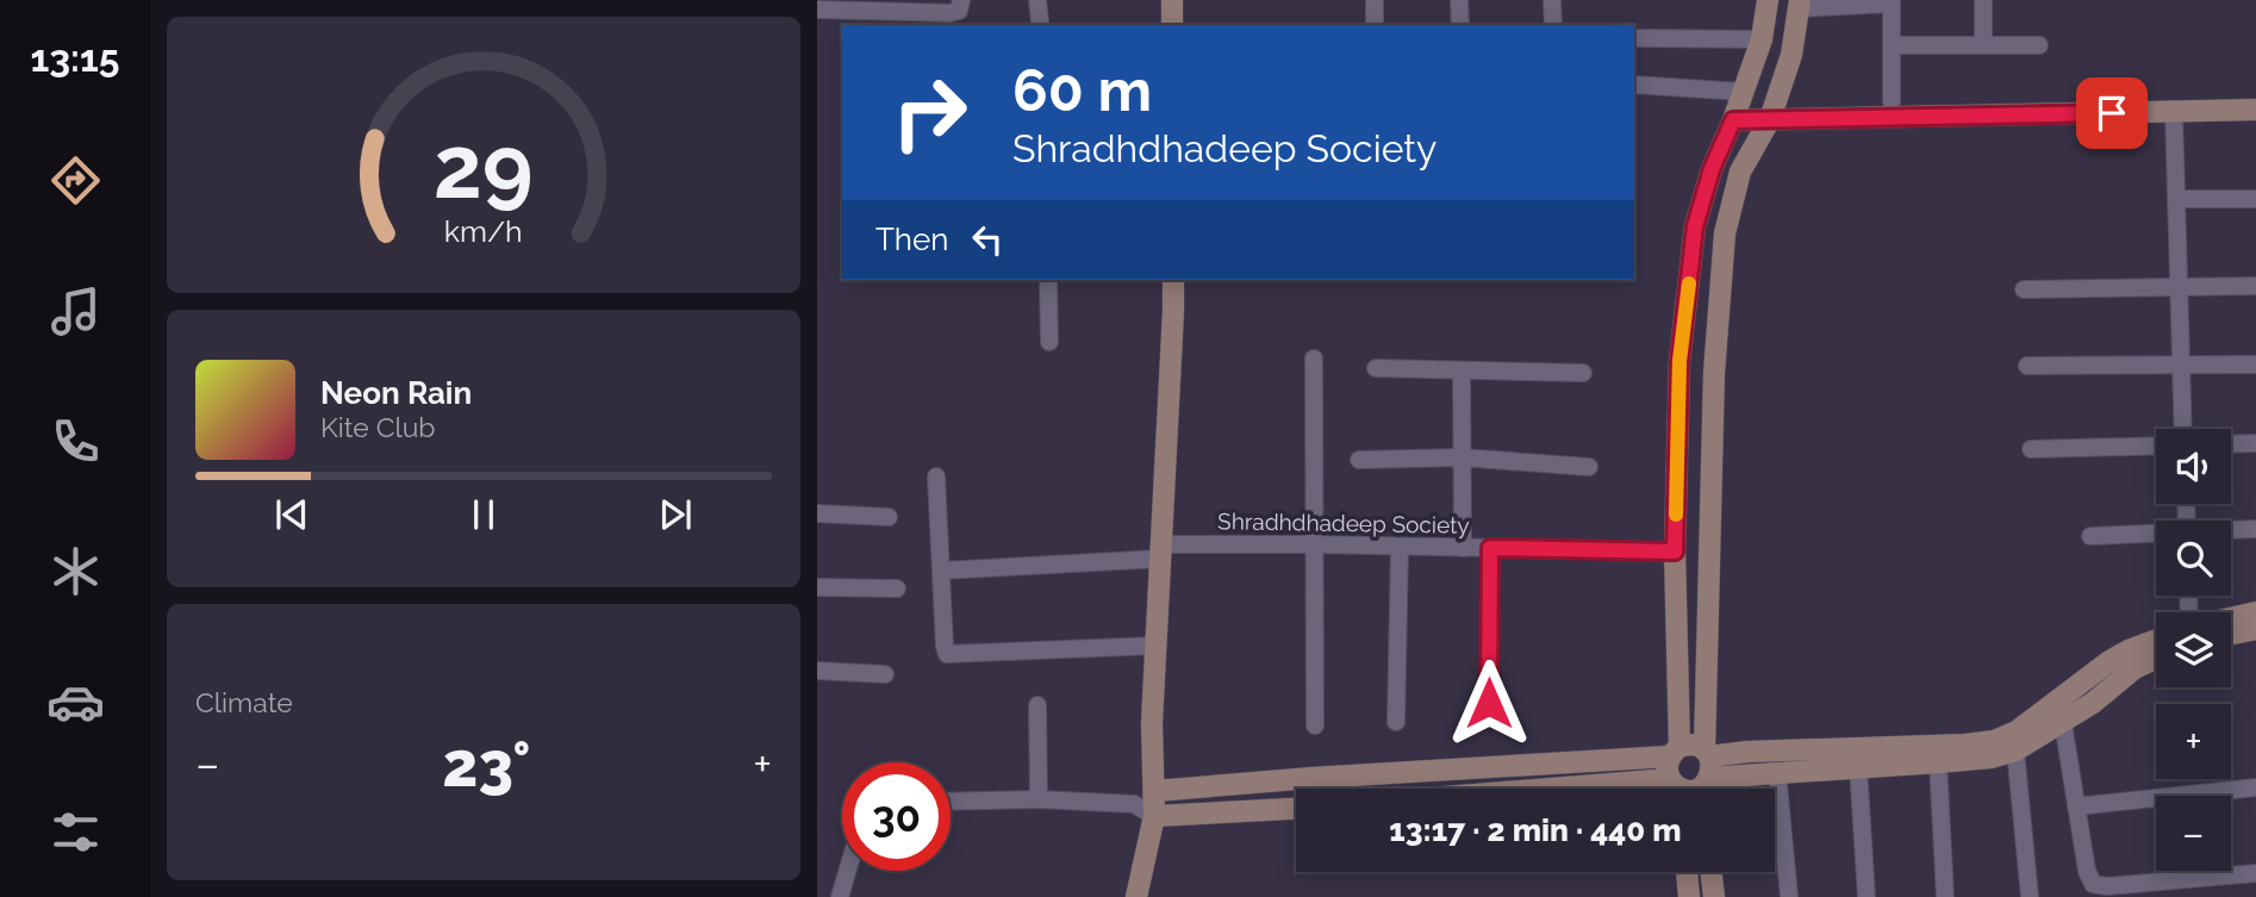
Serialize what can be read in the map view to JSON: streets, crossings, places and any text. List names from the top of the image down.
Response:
{
  "streets": {
    "street": ["Shradhdhadeep Society"]
  },
  "page": {
    "tabs": "13:15",
    "turn": ["60 m", "Shradhdhadeep Society"],
    "then": "Then",
    "song": ["Neon Rain", "Kite Club"],
    "map_buttons": ["+", "−"],
    "tile": "Climate",
    "heat": ["−", "23°", "+"],
    "limit": "30",
    "trip": "13:17 · 2 min · 440 m",
    "gauge": ["29", "km/h"]
  }
}
